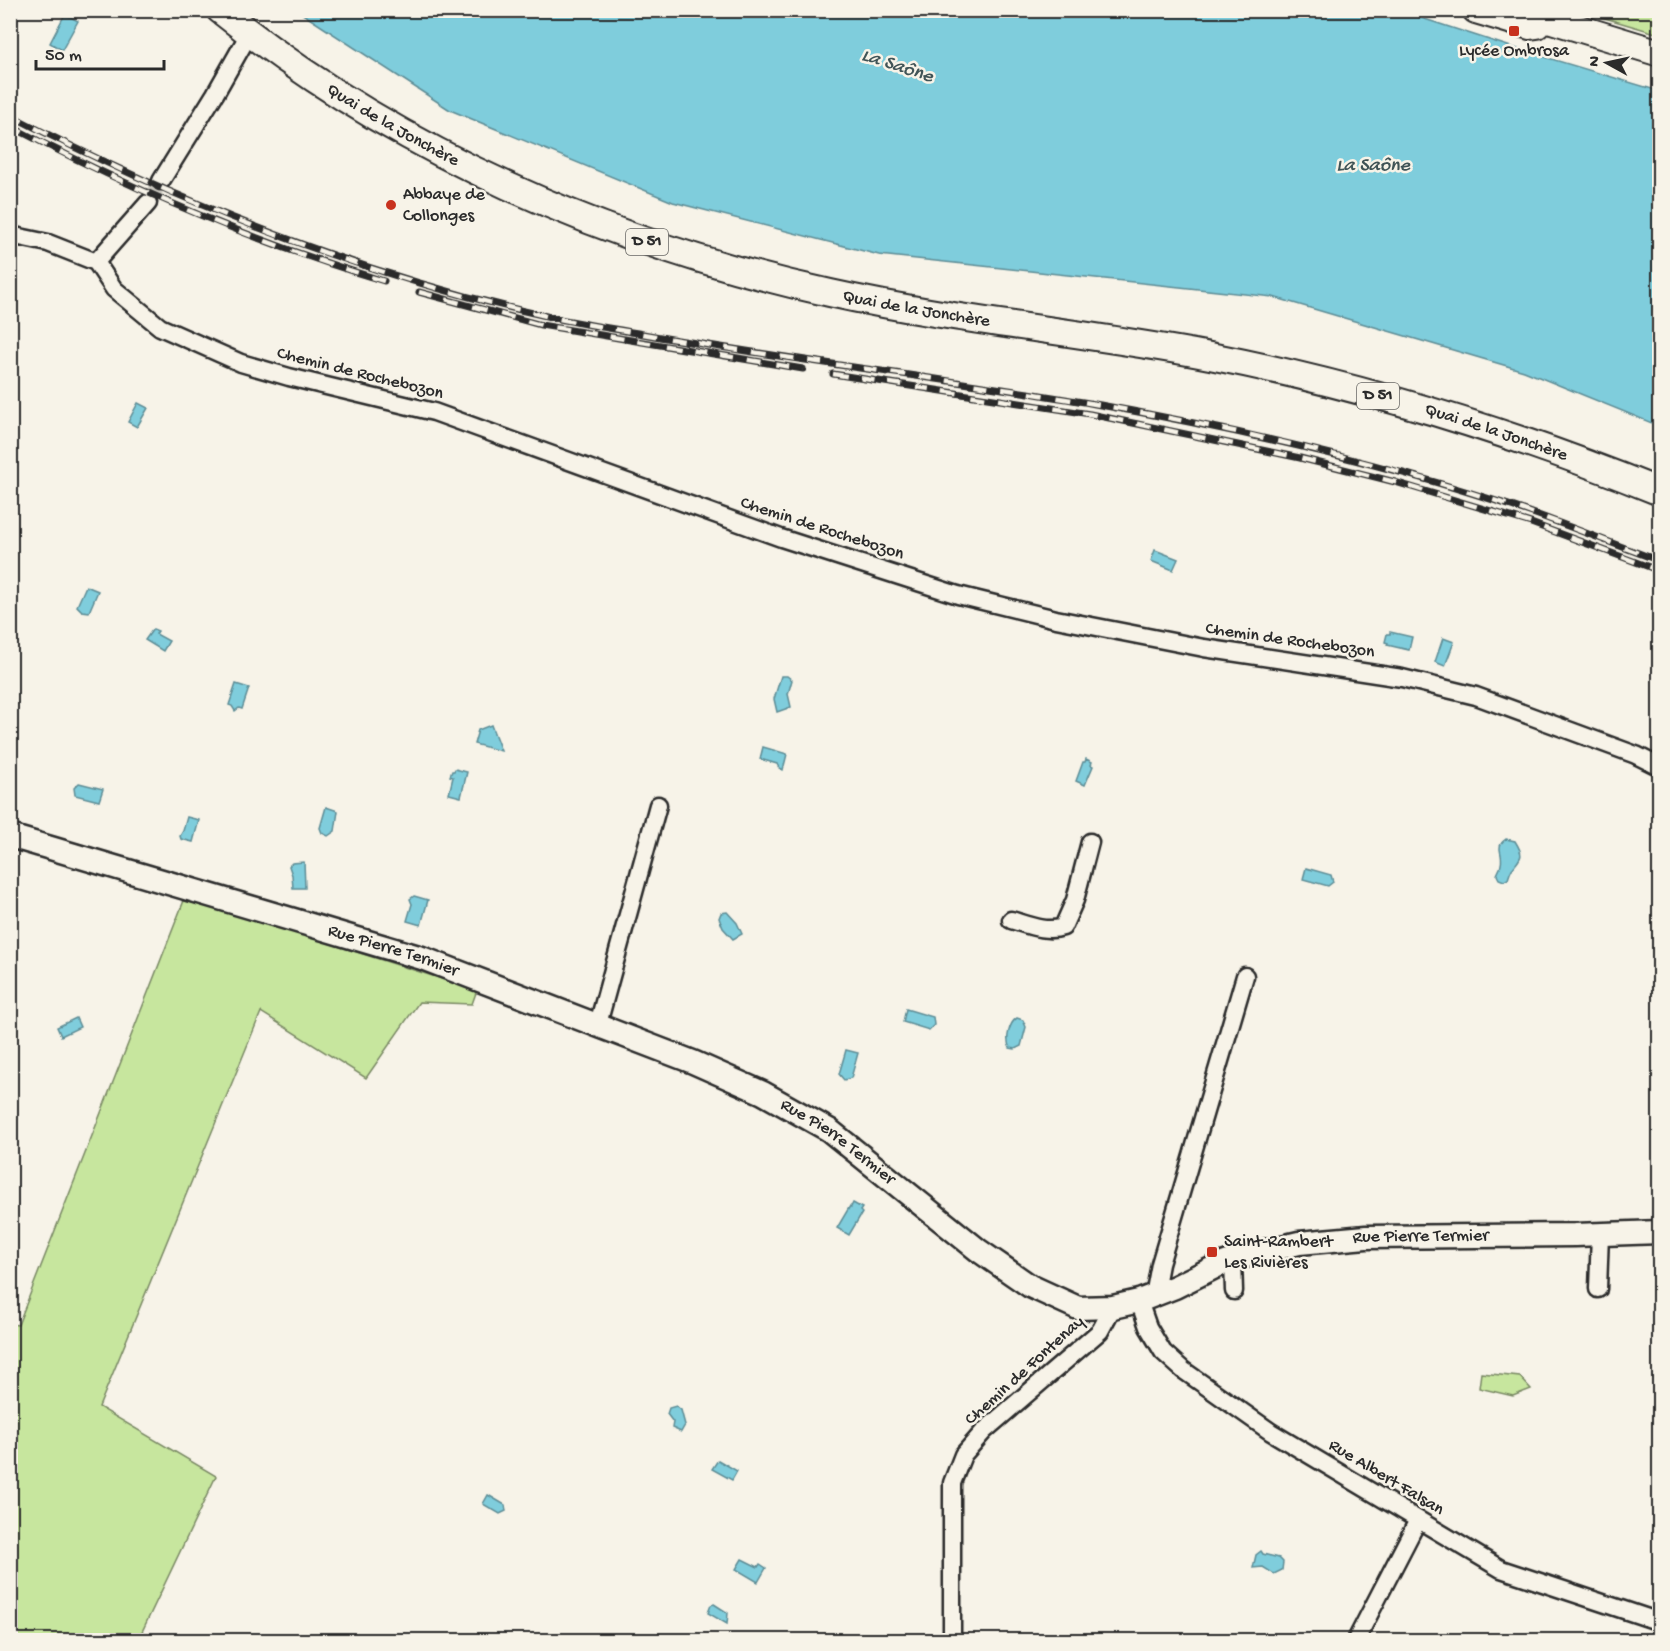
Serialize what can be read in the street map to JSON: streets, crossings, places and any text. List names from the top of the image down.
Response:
{
  "streets": {
    "main road": ["Quai de la Jonchère", "D 51"],
    "street": [
      "Chemin de Rochebozon",
      "Rue Pierre Termier",
      "Chemin de Fontenay",
      "Rue Albert Falsan"
    ]
  },
  "crossings": [
    ["Rue Pierre Termier", "Chemin de Fontenay"],
    ["Rue Pierre Termier", "Rue Albert Falsan"]
  ],
  "water": ["La Saône"],
  "places": {
    "transit": ["Lycée Ombrosa", "Saint-Rambert Les Rivières"],
    "other": ["Abbaye de Collonges"]
  },
  "scale_bar": "50 m",
  "north": "left"
}
